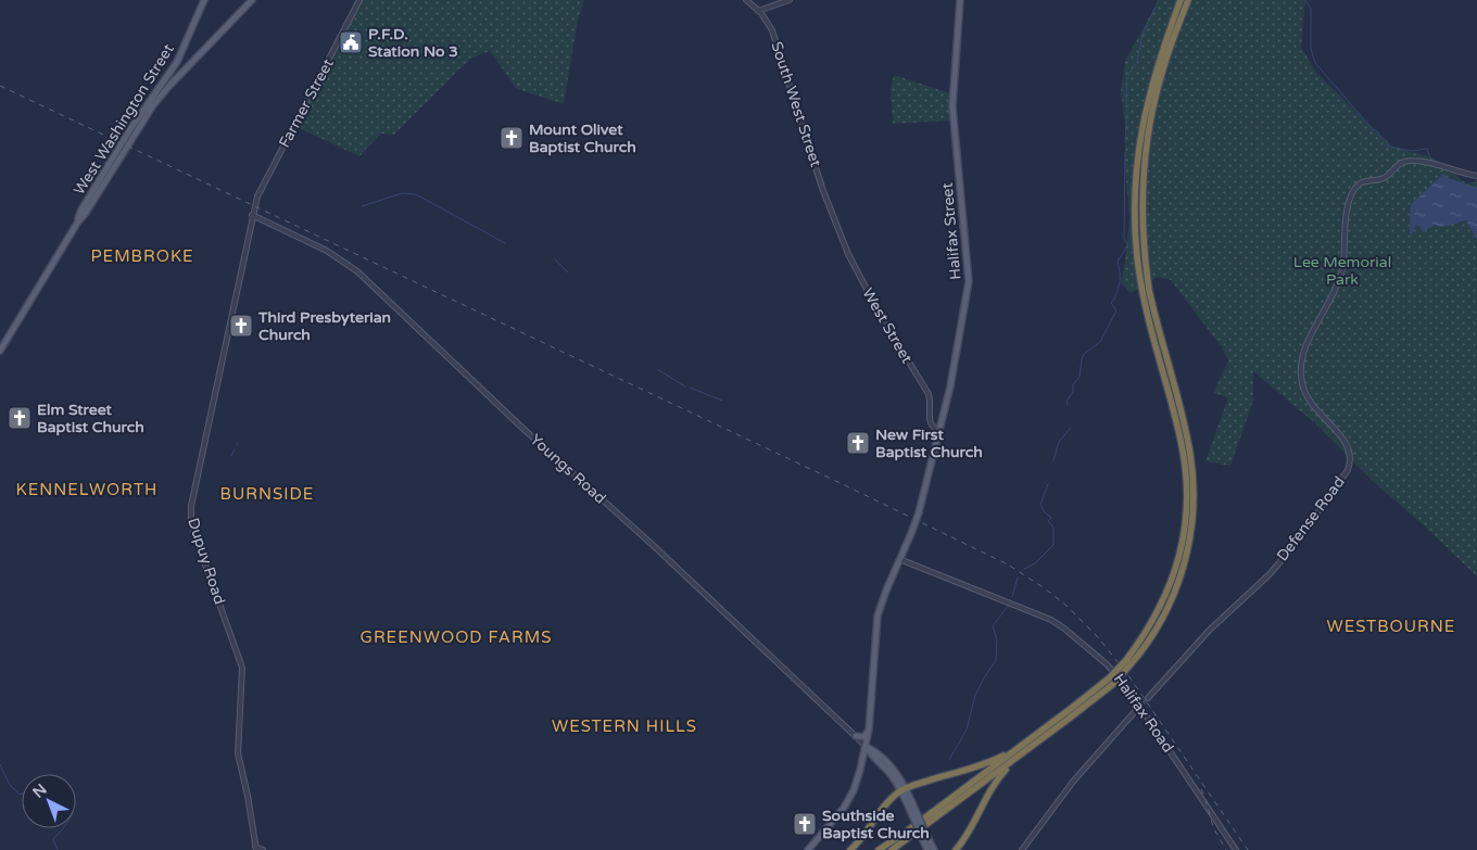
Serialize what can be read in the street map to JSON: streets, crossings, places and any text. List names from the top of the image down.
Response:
{
  "streets": {
    "main road": ["West Washington Street", "Halifax Street"],
    "street": [
      "Farmer Street",
      "South West Street",
      "West Street",
      "Youngs Road",
      "Defense Road",
      "Dupuy Road",
      "Halifax Road"
    ]
  },
  "crossings": [
    ["Farmer Street", "Dupuy Road"],
    ["South West Street", "West Street"],
    ["Halifax Street", "West Street"],
    ["Halifax Street", "Youngs Road"],
    ["Halifax Street", "Halifax Road"],
    ["Youngs Road", "Dupuy Road"]
  ],
  "districts": [
    "PEMBROKE",
    "KENNELWORTH",
    "BURNSIDE",
    "WESTBOURNE",
    "GREENWOOD FARMS",
    "WESTERN HILLS"
  ],
  "parks": ["Lee Memorial Park"],
  "places": {
    "public building": ["P.F.D. Station No 3"],
    "church": [
      "Mount Olivet Baptist Church",
      "Third Presbyterian Church",
      "Elm Street Baptist Church",
      "New First Baptist Church",
      "Southside Baptist Church"
    ]
  },
  "north": "top left"
}
